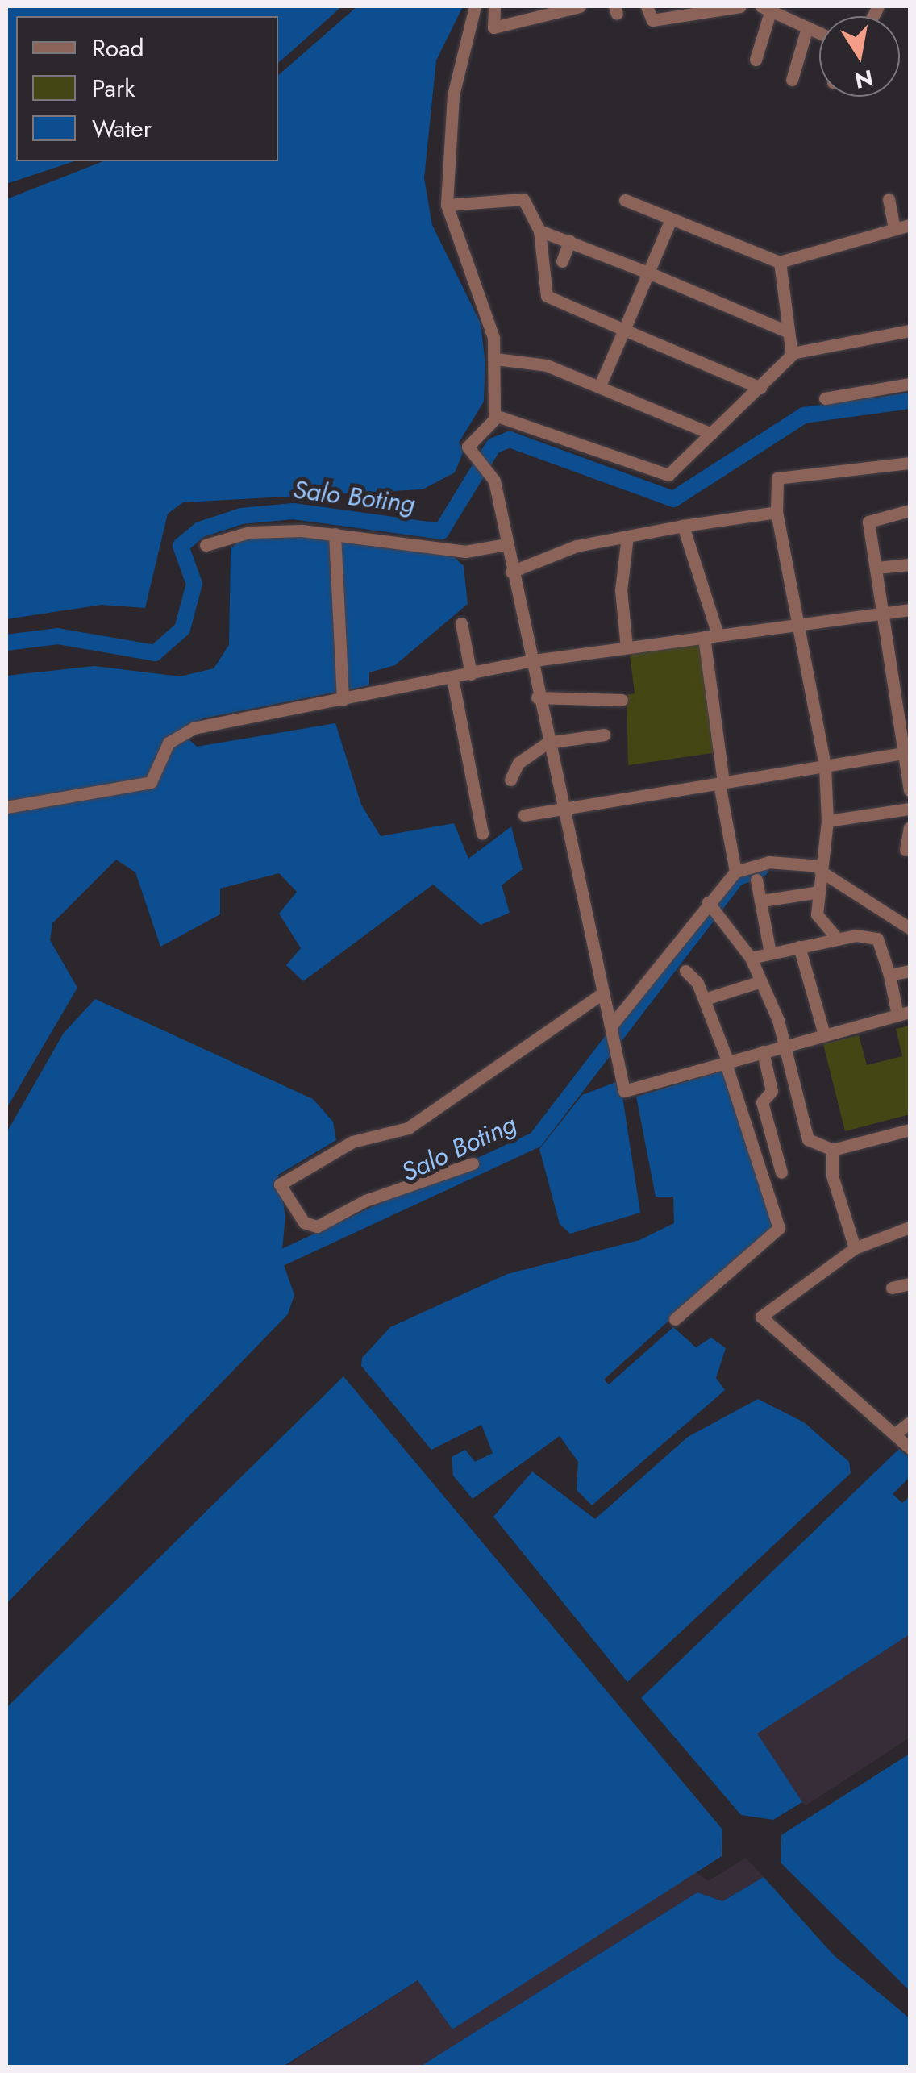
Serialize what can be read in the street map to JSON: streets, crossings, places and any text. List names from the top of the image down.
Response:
{
  "water": ["Salo Boting"],
  "legend": ["Road", "Park", "Water"],
  "north": "bottom"
}
